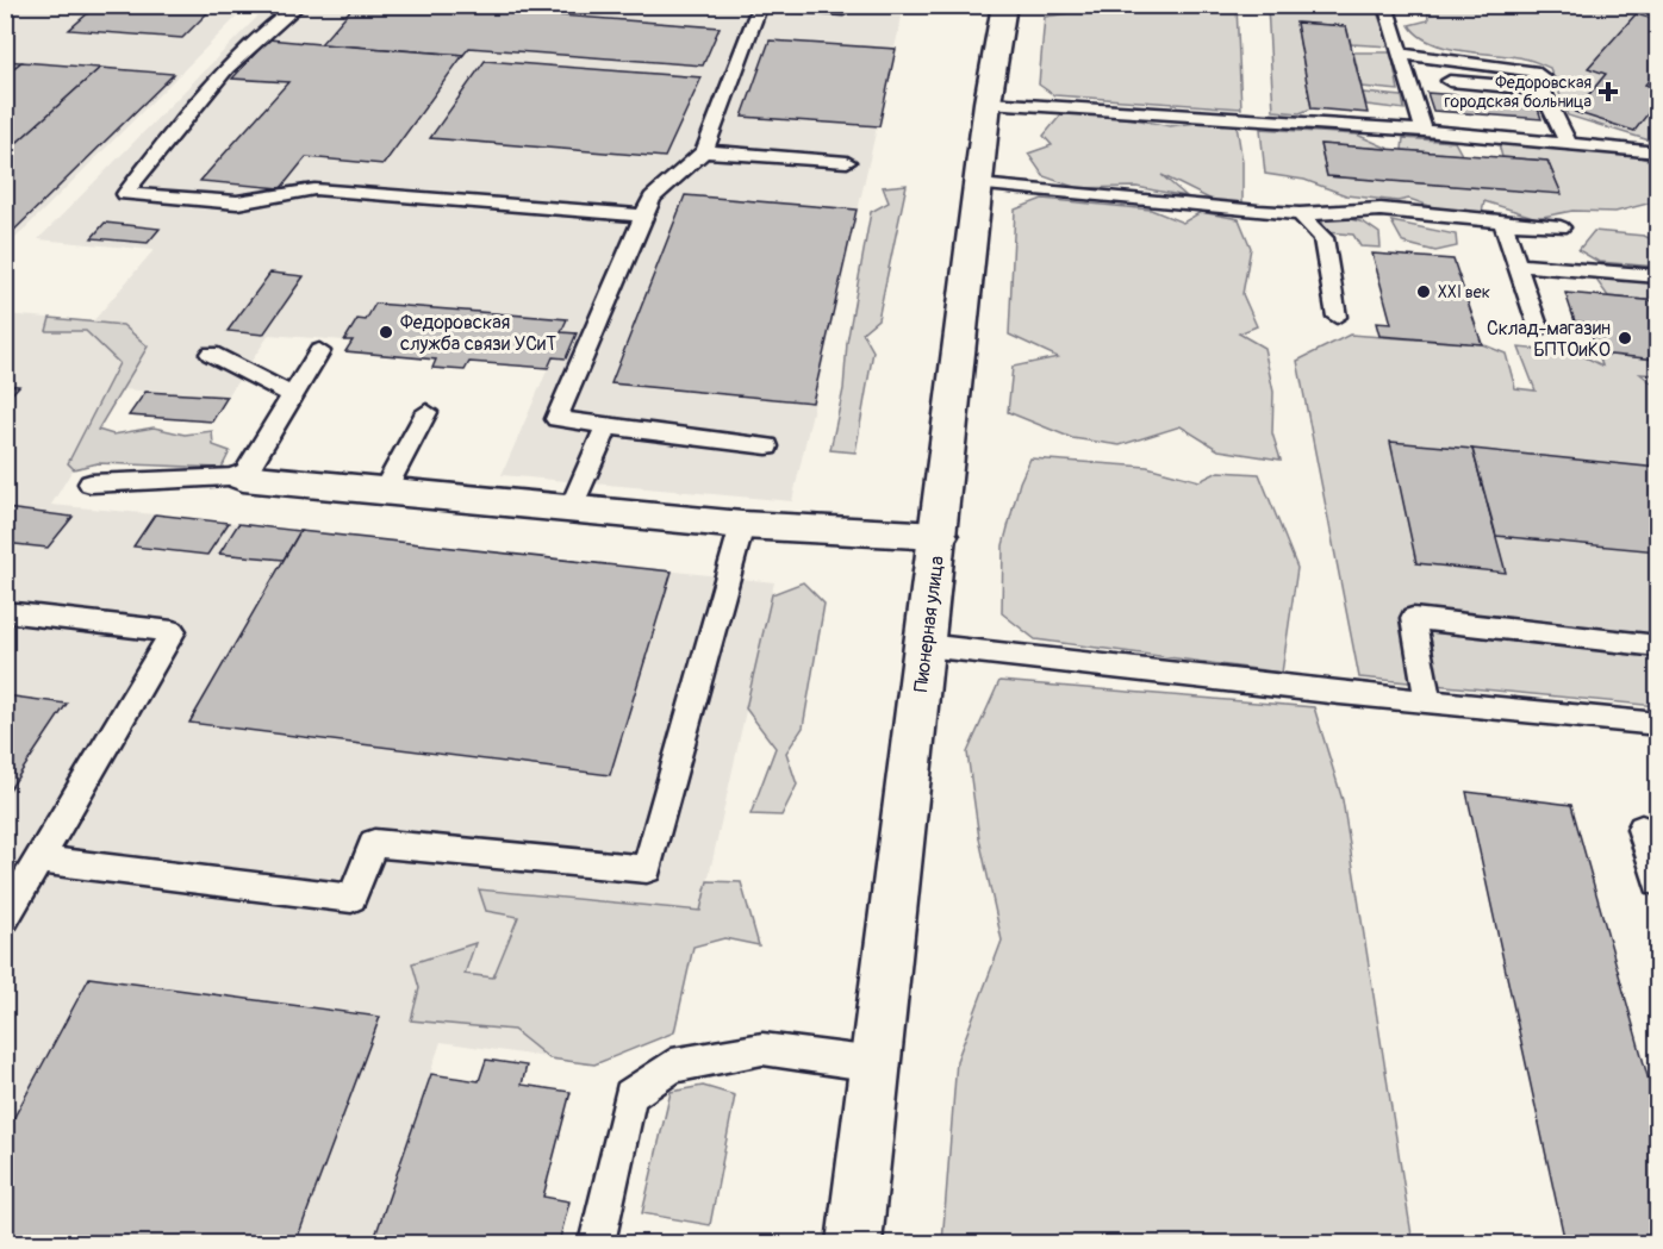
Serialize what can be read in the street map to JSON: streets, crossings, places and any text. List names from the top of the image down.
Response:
{
  "streets": {
    "main road": ["Пионерная улица"]
  },
  "places": {
    "health": ["Федоровская городская больница"],
    "other": ["XXI век", "Федоровская служба связи УСиТ", "Склад-магазин БПТОиКО"]
  }
}
